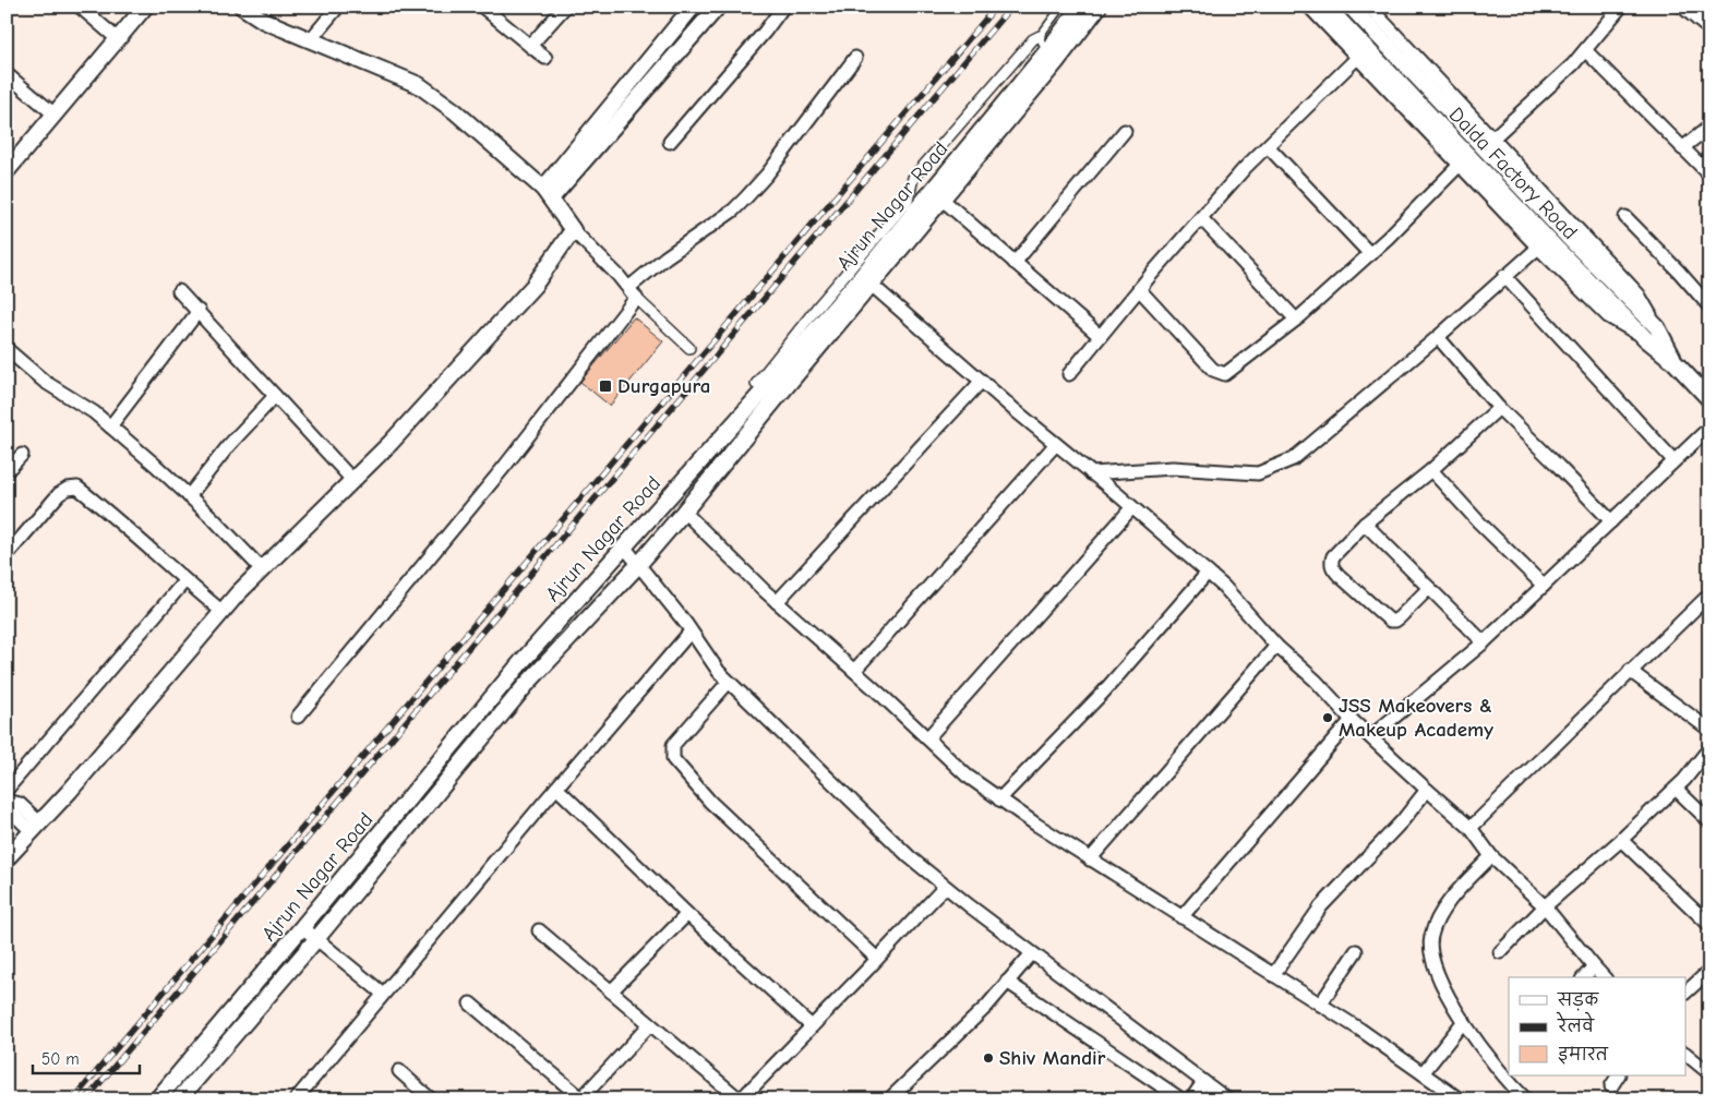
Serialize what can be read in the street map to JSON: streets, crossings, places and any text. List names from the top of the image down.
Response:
{
  "streets": {
    "street": ["Dalda Factory Road", "Ajrun Nagar Road"]
  },
  "places": {
    "transit": ["Durgapura"],
    "other": ["JSS Makeovers & Makeup Academy", "Shiv Mandir"]
  },
  "legend": ["सड़क", "रेलवे", "इमारत"],
  "scale_bar": "50 m"
}
